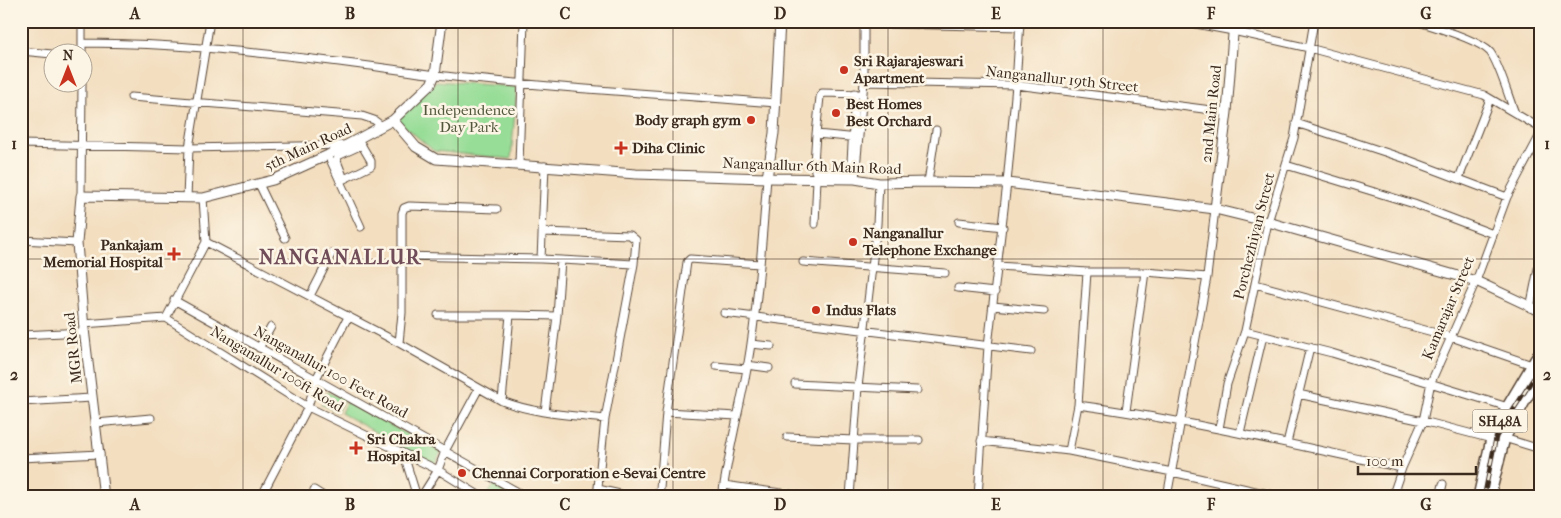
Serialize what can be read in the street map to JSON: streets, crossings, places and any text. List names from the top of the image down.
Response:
{
  "streets": {
    "main road": ["SH48A"],
    "street": [
      "Nanganallur 19th Street",
      "2nd Main Road",
      "5th Main Road",
      "Nanganallur 6th Main Road",
      "Porchezhiyan Street",
      "Kamarajar Street",
      "MGR Road",
      "Nanganallur 100ft Road",
      "Nanganallur 100 Feet Road"
    ]
  },
  "crossings": [
    ["Nanganallur 19th Street", "2nd Main Road"],
    ["2nd Main Road", "Nanganallur 6th Main Road"],
    ["5th Main Road", "Nanganallur 6th Main Road"],
    ["5th Main Road", "MGR Road"],
    ["Nanganallur 6th Main Road", "Porchezhiyan Street"],
    ["Nanganallur 6th Main Road", "Kamarajar Street"]
  ],
  "districts": ["NANGANALLUR"],
  "parks": ["Independence Day Park"],
  "places": {
    "other": [
      "Sri Rajarajeswari Apartment",
      "Best Homes Best Orchard",
      "Body graph gym",
      "Nanganallur Telephone Exchange",
      "Indus Flats",
      "Chennai Corporation e-Sevai Centre"
    ],
    "health": ["Diha Clinic", "Pankajam Memorial Hospital", "Sri Chakra Hospital"]
  },
  "scale_bar": "100 m",
  "north": "top",
  "grid": {
    "columns": [
      "A",
      "B",
      "C",
      "D",
      "E",
      "F",
      "G"
    ],
    "rows": ["1", "2"]
  }
}
